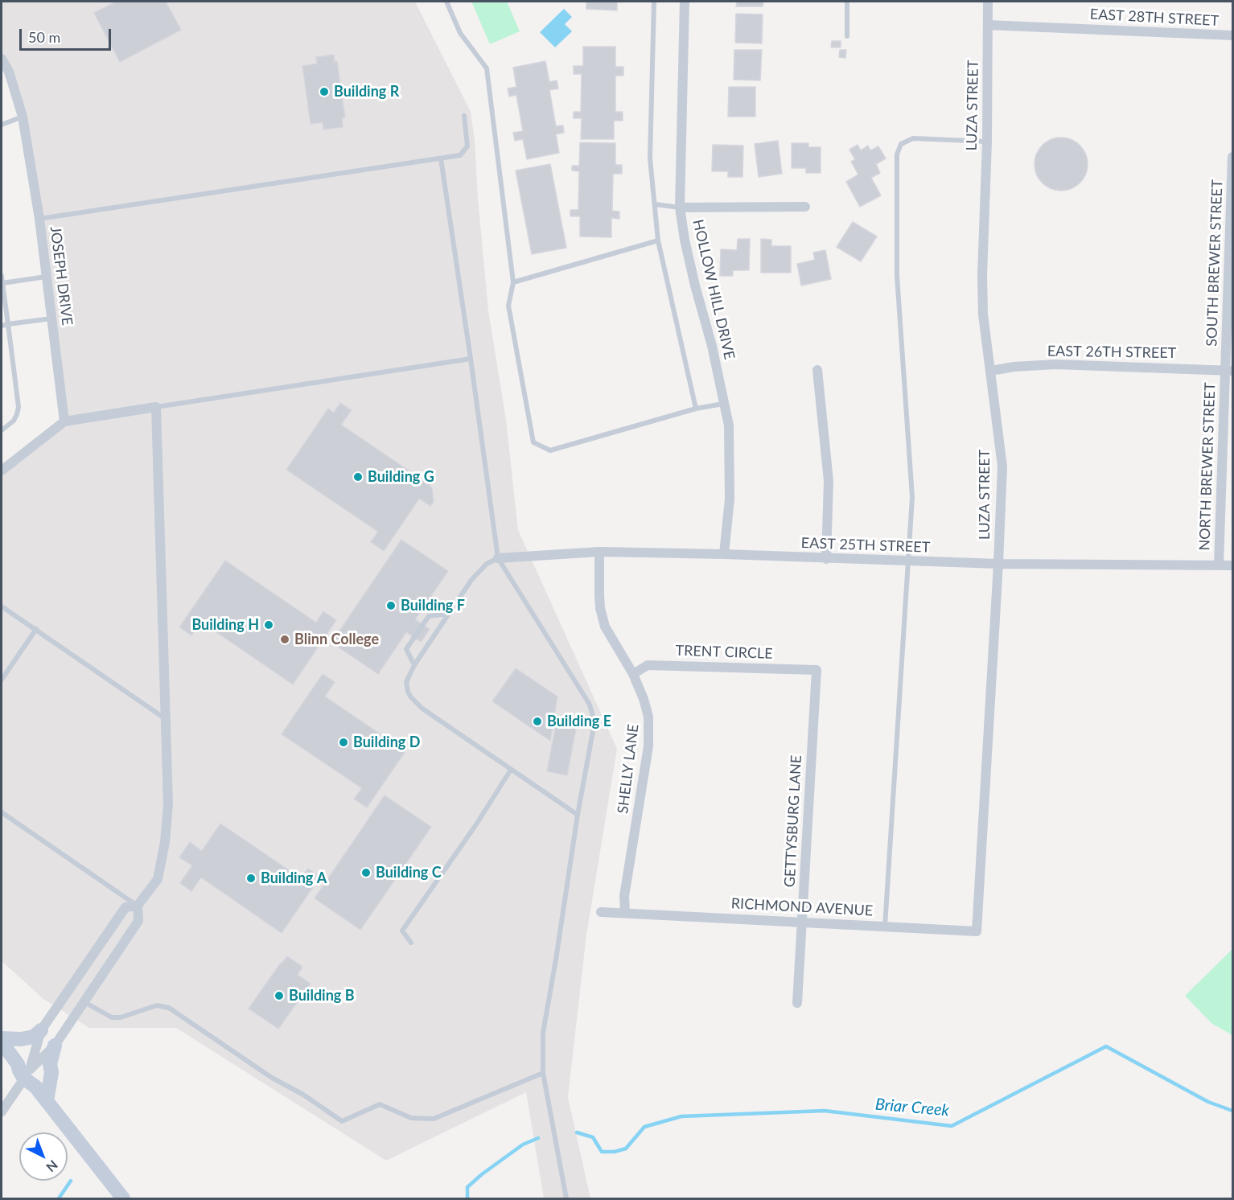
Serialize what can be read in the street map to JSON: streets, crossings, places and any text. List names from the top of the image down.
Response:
{
  "streets": {
    "street": [
      "EAST 28TH STREET",
      "LUZA STREET",
      "SOUTH BREWER STREET",
      "JOSEPH DRIVE",
      "HOLLOW HILL DRIVE",
      "EAST 26TH STREET",
      "NORTH BREWER STREET",
      "EAST 25TH STREET",
      "TRENT CIRCLE",
      "SHELLY LANE",
      "GETTYSBURG LANE",
      "RICHMOND AVENUE"
    ]
  },
  "crossings": [
    ["EAST 28TH STREET", "LUZA STREET"],
    ["LUZA STREET", "EAST 26TH STREET"],
    ["LUZA STREET", "EAST 25TH STREET"],
    ["LUZA STREET", "RICHMOND AVENUE"],
    ["SOUTH BREWER STREET", "EAST 26TH STREET"],
    ["SOUTH BREWER STREET", "NORTH BREWER STREET"],
    ["HOLLOW HILL DRIVE", "EAST 25TH STREET"],
    ["EAST 26TH STREET", "NORTH BREWER STREET"],
    ["NORTH BREWER STREET", "EAST 25TH STREET"],
    ["EAST 25TH STREET", "SHELLY LANE"],
    ["TRENT CIRCLE", "SHELLY LANE"],
    ["TRENT CIRCLE", "GETTYSBURG LANE"],
    ["SHELLY LANE", "RICHMOND AVENUE"],
    ["GETTYSBURG LANE", "RICHMOND AVENUE"]
  ],
  "water": ["Briar Creek"],
  "places": [
    "Building R",
    "Building G",
    "Building F",
    "Building H",
    "Blinn College",
    "Building E",
    "Building D",
    "Building C",
    "Building A",
    "Building B"
  ],
  "scale_bar": "50 m",
  "north": "bottom right"
}
